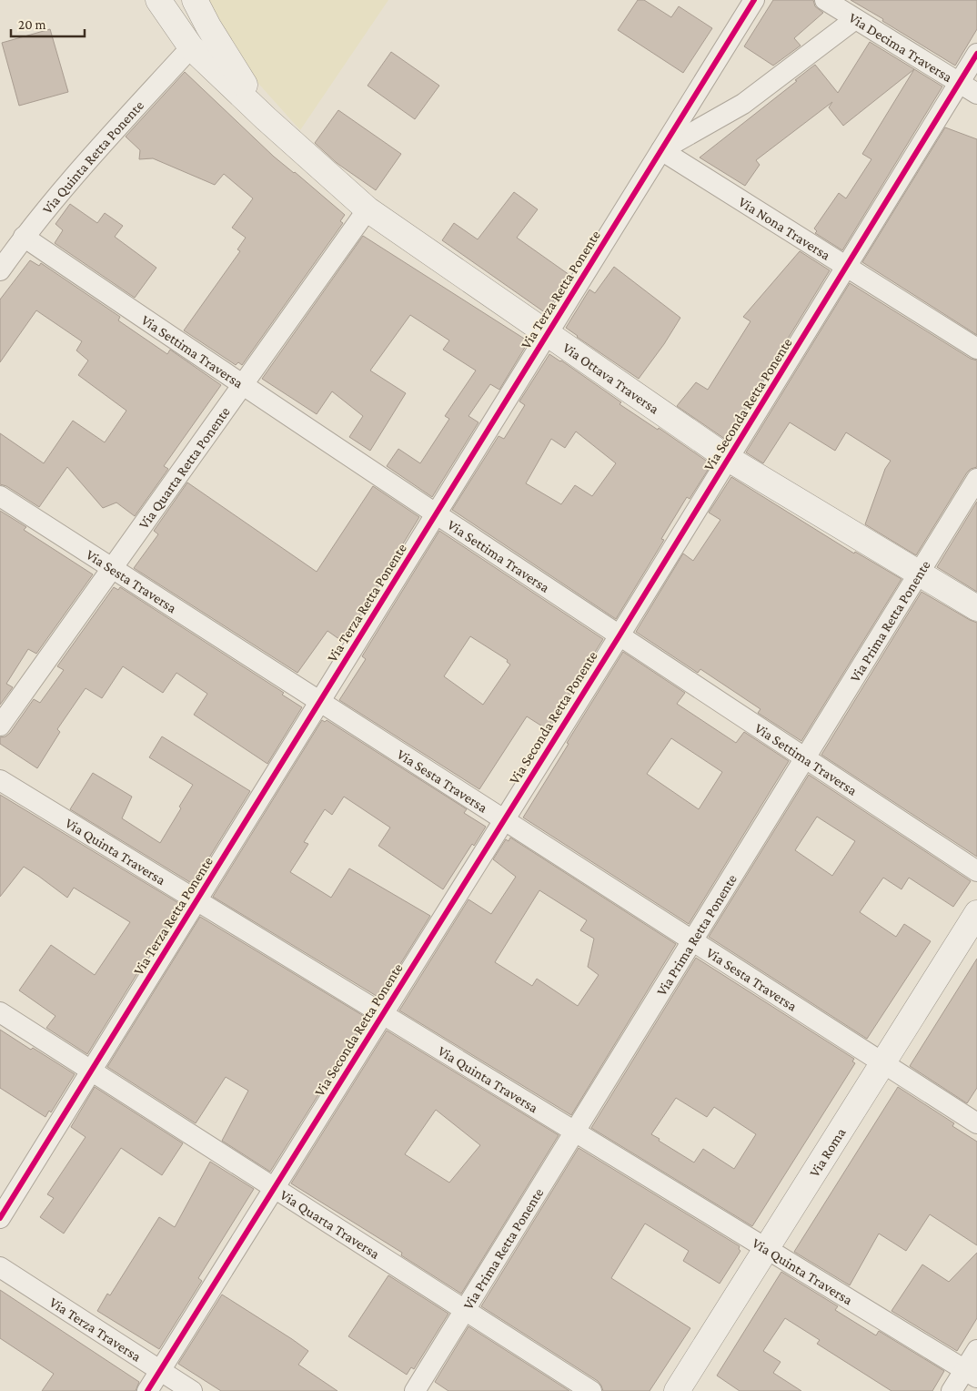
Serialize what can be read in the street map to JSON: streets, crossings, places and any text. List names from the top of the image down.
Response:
{
  "streets": {
    "street": [
      "Via Decima Traversa",
      "Via Quinta Retta Ponente",
      "Via Nona Traversa",
      "Via Terza Retta Ponente",
      "Via Settima Traversa",
      "Via Ottava Traversa",
      "Via Seconda Retta Ponente",
      "Via Quarta Retta Ponente",
      "Via Sesta Traversa",
      "Via Prima Retta Ponente",
      "Via Quinta Traversa",
      "Via Roma",
      "Via Quarta Traversa",
      "Via Terza Traversa"
    ]
  },
  "crossings": [
    ["Via Decima Traversa", "Via Seconda Retta Ponente"],
    ["Via Quinta Retta Ponente", "Via Settima Traversa"],
    ["Via Nona Traversa", "Via Terza Retta Ponente"],
    ["Via Nona Traversa", "Via Seconda Retta Ponente"],
    ["Via Terza Retta Ponente", "Via Settima Traversa"],
    ["Via Terza Retta Ponente", "Via Ottava Traversa"],
    ["Via Terza Retta Ponente", "Via Sesta Traversa"],
    ["Via Terza Retta Ponente", "Via Quinta Traversa"],
    ["Via Terza Retta Ponente", "Via Quarta Traversa"],
    ["Via Settima Traversa", "Via Seconda Retta Ponente"],
    ["Via Settima Traversa", "Via Quarta Retta Ponente"],
    ["Via Settima Traversa", "Via Prima Retta Ponente"],
    ["Via Ottava Traversa", "Via Seconda Retta Ponente"],
    ["Via Ottava Traversa", "Via Quarta Retta Ponente"],
    ["Via Ottava Traversa", "Via Prima Retta Ponente"],
    ["Via Seconda Retta Ponente", "Via Sesta Traversa"],
    ["Via Seconda Retta Ponente", "Via Quinta Traversa"],
    ["Via Seconda Retta Ponente", "Via Quarta Traversa"],
    ["Via Seconda Retta Ponente", "Via Terza Traversa"],
    ["Via Quarta Retta Ponente", "Via Sesta Traversa"],
    ["Via Sesta Traversa", "Via Prima Retta Ponente"],
    ["Via Sesta Traversa", "Via Roma"],
    ["Via Prima Retta Ponente", "Via Quinta Traversa"],
    ["Via Prima Retta Ponente", "Via Quarta Traversa"],
    ["Via Quinta Traversa", "Via Roma"]
  ],
  "scale_bar": "20 m"
}
